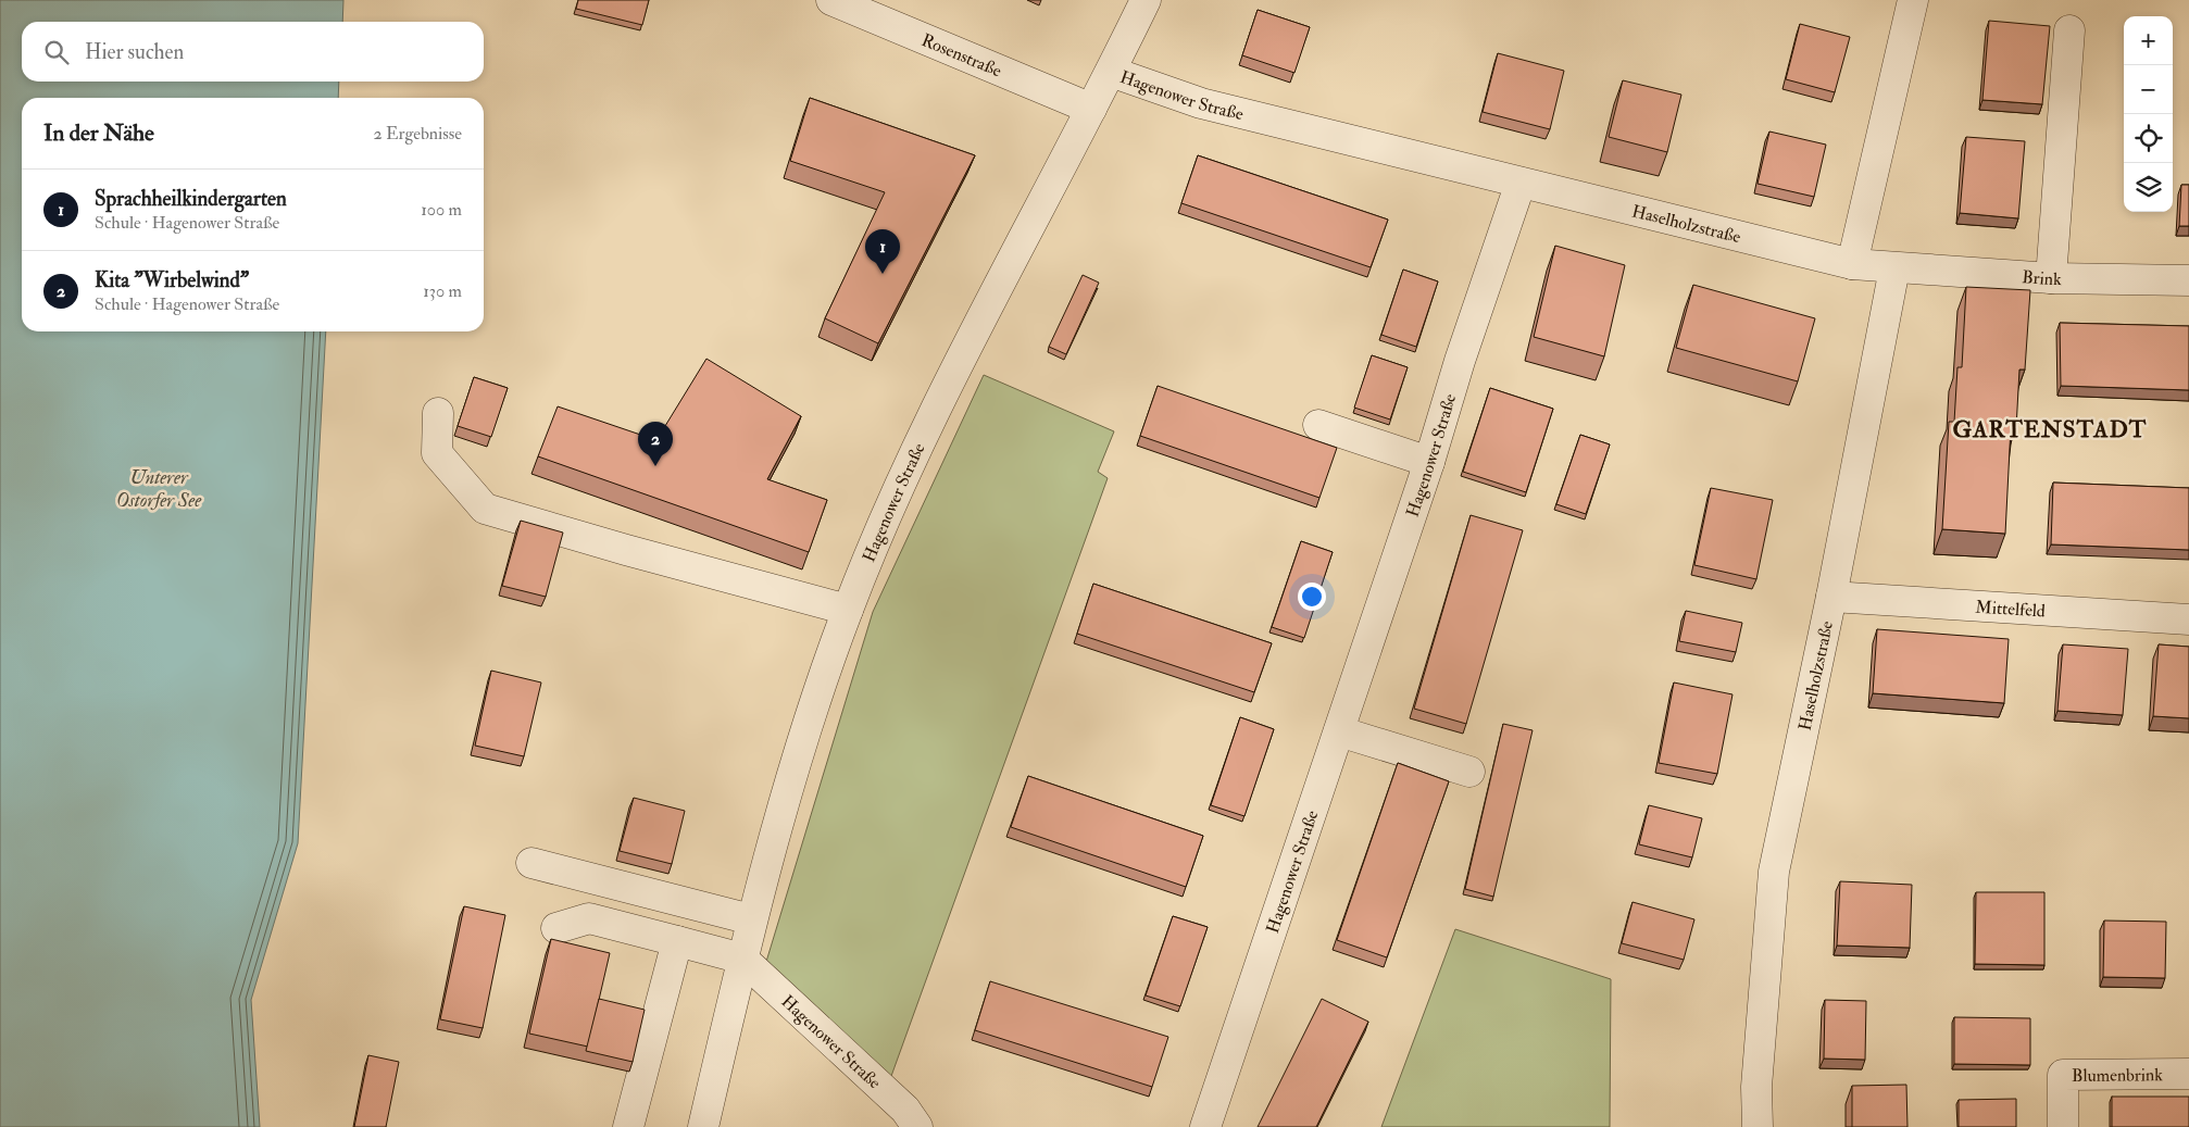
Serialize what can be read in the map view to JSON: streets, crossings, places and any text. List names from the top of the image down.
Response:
{
  "streets": {
    "street": [
      "Rosenstraße",
      "Hagenower Straße",
      "Haselholzstraße",
      "Brink",
      "Mittelfeld",
      "Blumenbrink"
    ]
  },
  "crossings": [
    ["Rosenstraße", "Hagenower Straße"],
    ["Hagenower Straße", "Haselholzstraße"],
    ["Haselholzstraße", "Brink"],
    ["Haselholzstraße", "Mittelfeld"]
  ],
  "districts": ["GARTENSTADT"],
  "water": ["Unterer Ostorfer See"],
  "page": {
    "map_buttons": ["+", "−"],
    "search": "Hier suchen",
    "heading": ["In der Nähe", "2 Ergebnisse"],
    "list": [
      {
        "mark": "1",
        "name": "Sprachheilkindergarten",
        "note": "Schule · Hagenower Straße",
        "value": "100 m"
      },
      {
        "mark": "2",
        "name": "Kita \"Wirbelwind\"",
        "note": "Schule · Hagenower Straße",
        "value": "130 m"
      }
    ],
    "pins": ["1", "2"]
  }
}
